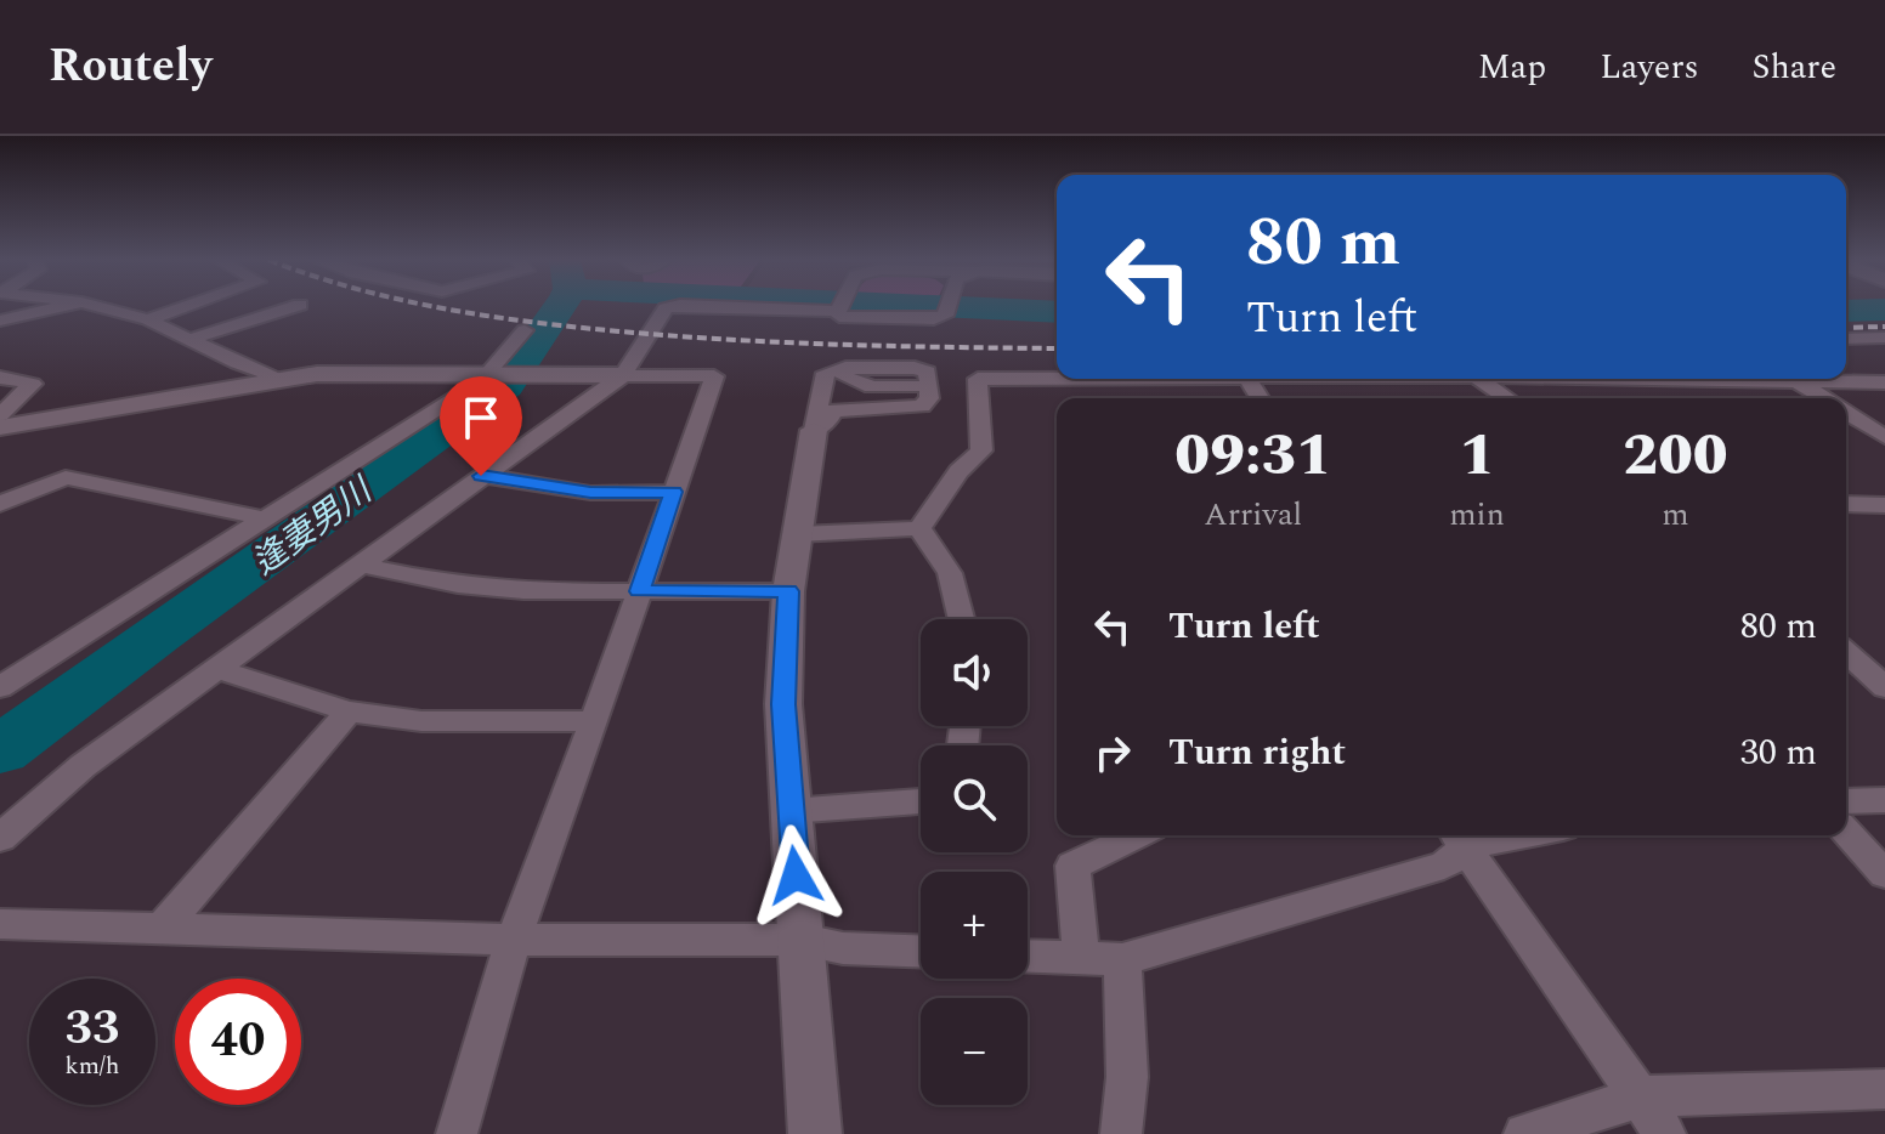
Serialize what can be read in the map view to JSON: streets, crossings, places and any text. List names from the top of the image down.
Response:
{
  "water": ["逢妻男川"],
  "page": {
    "header": "Routely",
    "nav": ["Map", "Layers", "Share"],
    "turn": ["80 m", "Turn left"],
    "eta": [
      "09:31",
      "Arrival",
      "1",
      "min",
      "200",
      "m"
    ],
    "list": [
      {
        "name": "Turn left",
        "value": "80 m"
      },
      {
        "name": "Turn right",
        "value": "30 m"
      }
    ],
    "map_buttons": ["+", "−"],
    "speed": "33 km/h",
    "limit": "40"
  }
}
